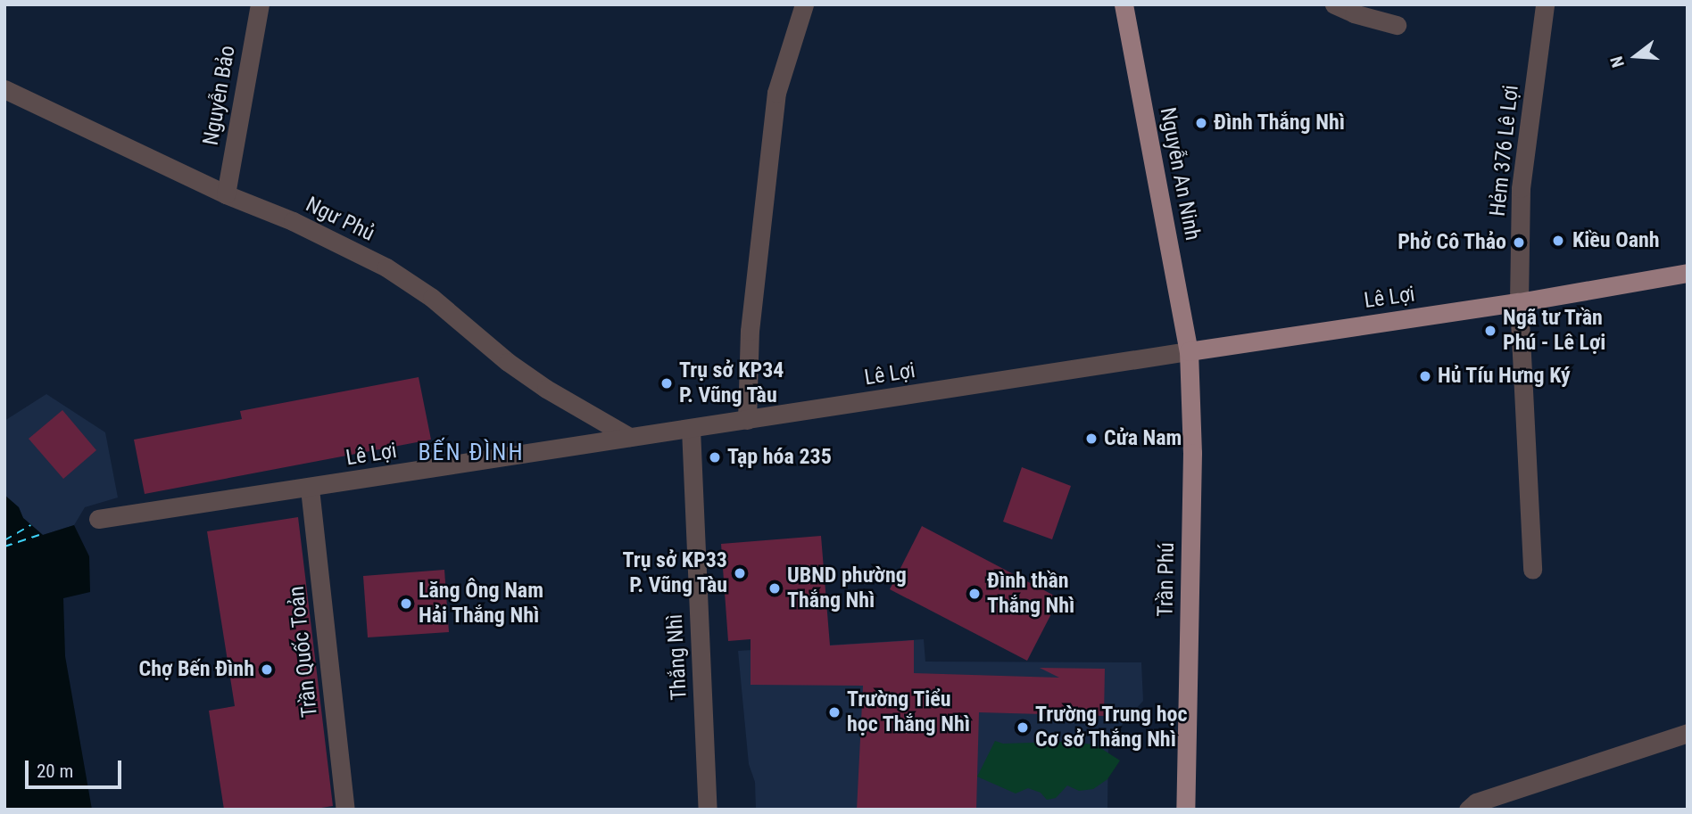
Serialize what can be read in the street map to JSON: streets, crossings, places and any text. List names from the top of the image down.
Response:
{
  "streets": {
    "main road": ["Nguyễn An Ninh", "Lê Lợi", "Trần Phú"],
    "street": [
      "Nguyễn Bảo",
      "Hẻm 376 Lê Lợi",
      "Ngư Phủ",
      "Trần Quốc Toản",
      "Thắng Nhì"
    ]
  },
  "crossings": [
    ["Nguyễn Bảo", "Ngư Phủ"],
    ["Hẻm 376 Lê Lợi", "Lê Lợi"],
    ["Nguyễn An Ninh", "Lê Lợi"],
    ["Nguyễn An Ninh", "Trần Phú"],
    ["Ngư Phủ", "Lê Lợi"],
    ["Lê Lợi", "Trần Phú"],
    ["Lê Lợi", "Trần Quốc Toản"],
    ["Lê Lợi", "Thắng Nhì"]
  ],
  "districts": ["BẾN ĐÌNH"],
  "places": [
    "Đình Thắng Nhì",
    "Kiều Oanh",
    "Phở Cô Thảo",
    "Ngã tư Trần Phú - Lê Lợi",
    "Hủ Tíu Hưng Ký",
    "Trụ sở KP34 P. Vũng Tàu",
    "Cửa Nam",
    "Tạp hóa 235",
    "Trụ sở KP33 P. Vũng Tàu",
    "UBND phường Thắng Nhì",
    "Đình thần Thắng Nhì",
    "Lăng Ông Nam Hải Thắng Nhì",
    "Chợ Bến Đình",
    "Trường Tiểu học Thắng Nhì",
    "Trường Trung học Cơ sở Thắng Nhì"
  ],
  "scale_bar": "20 m",
  "north": "left"
}
